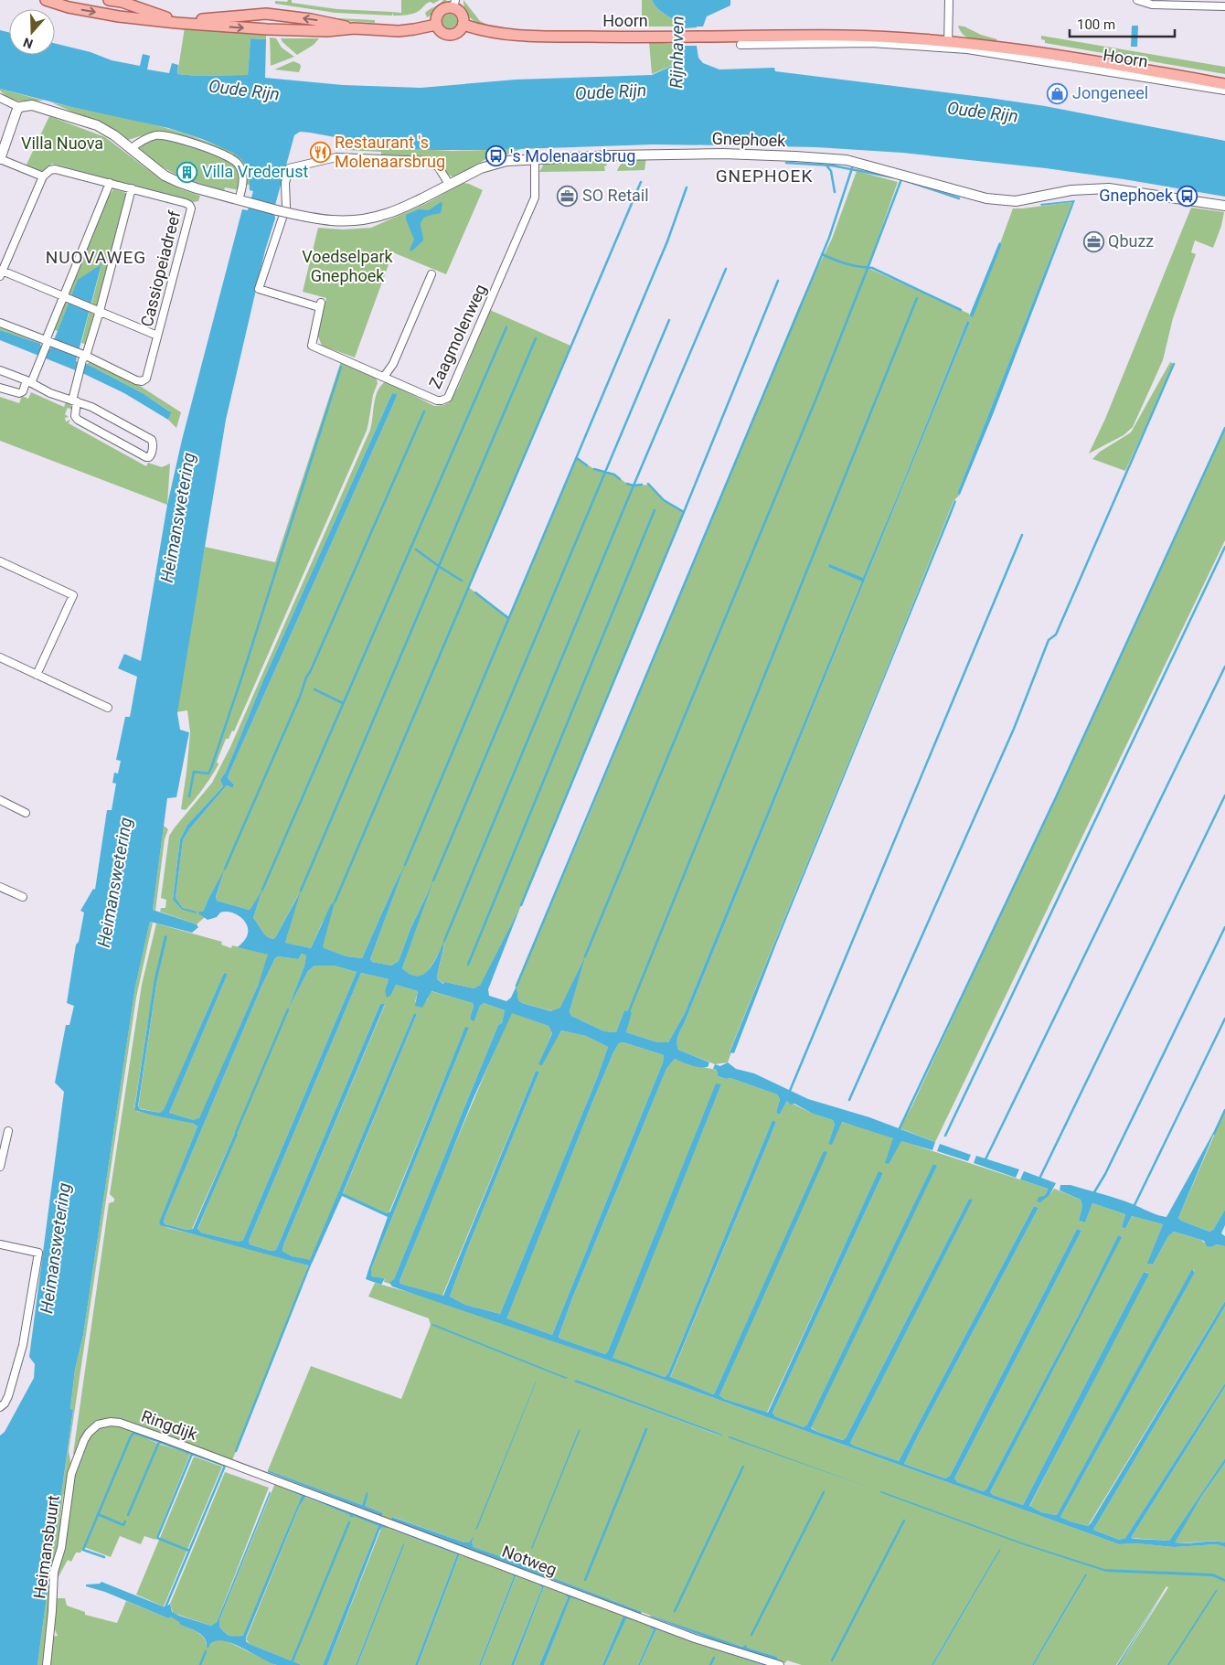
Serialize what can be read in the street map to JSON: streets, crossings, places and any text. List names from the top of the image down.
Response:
{
  "streets": {
    "main road": ["Hoorn"],
    "street": [
      "Gnephoek",
      "Cassiopeiadreef",
      "Zaagmolenweg",
      "Ringdijk",
      "Heimansbuurt",
      "Notweg"
    ]
  },
  "crossings": [
    ["Gnephoek", "Zaagmolenweg"],
    ["Ringdijk", "Heimansbuurt"],
    ["Ringdijk", "Notweg"]
  ],
  "districts": ["GNEPHOEK", "NUOVAWEG"],
  "water": ["Rijnhaven", "Oude Rijn", "Heimanswetering"],
  "parks": ["Villa Nuova", "Voedselpark Gnephoek"],
  "places": {
    "shop": ["Jongeneel"],
    "restaurant": ["Restaurant 's Molenaarsbrug"],
    "bus stop": ["'s Molenaarsbrug", "Gnephoek"],
    "building": ["Villa Vrederust"],
    "office": ["SO Retail", "Qbuzz"]
  },
  "scale_bar": "100 m",
  "north": "bottom"
}
